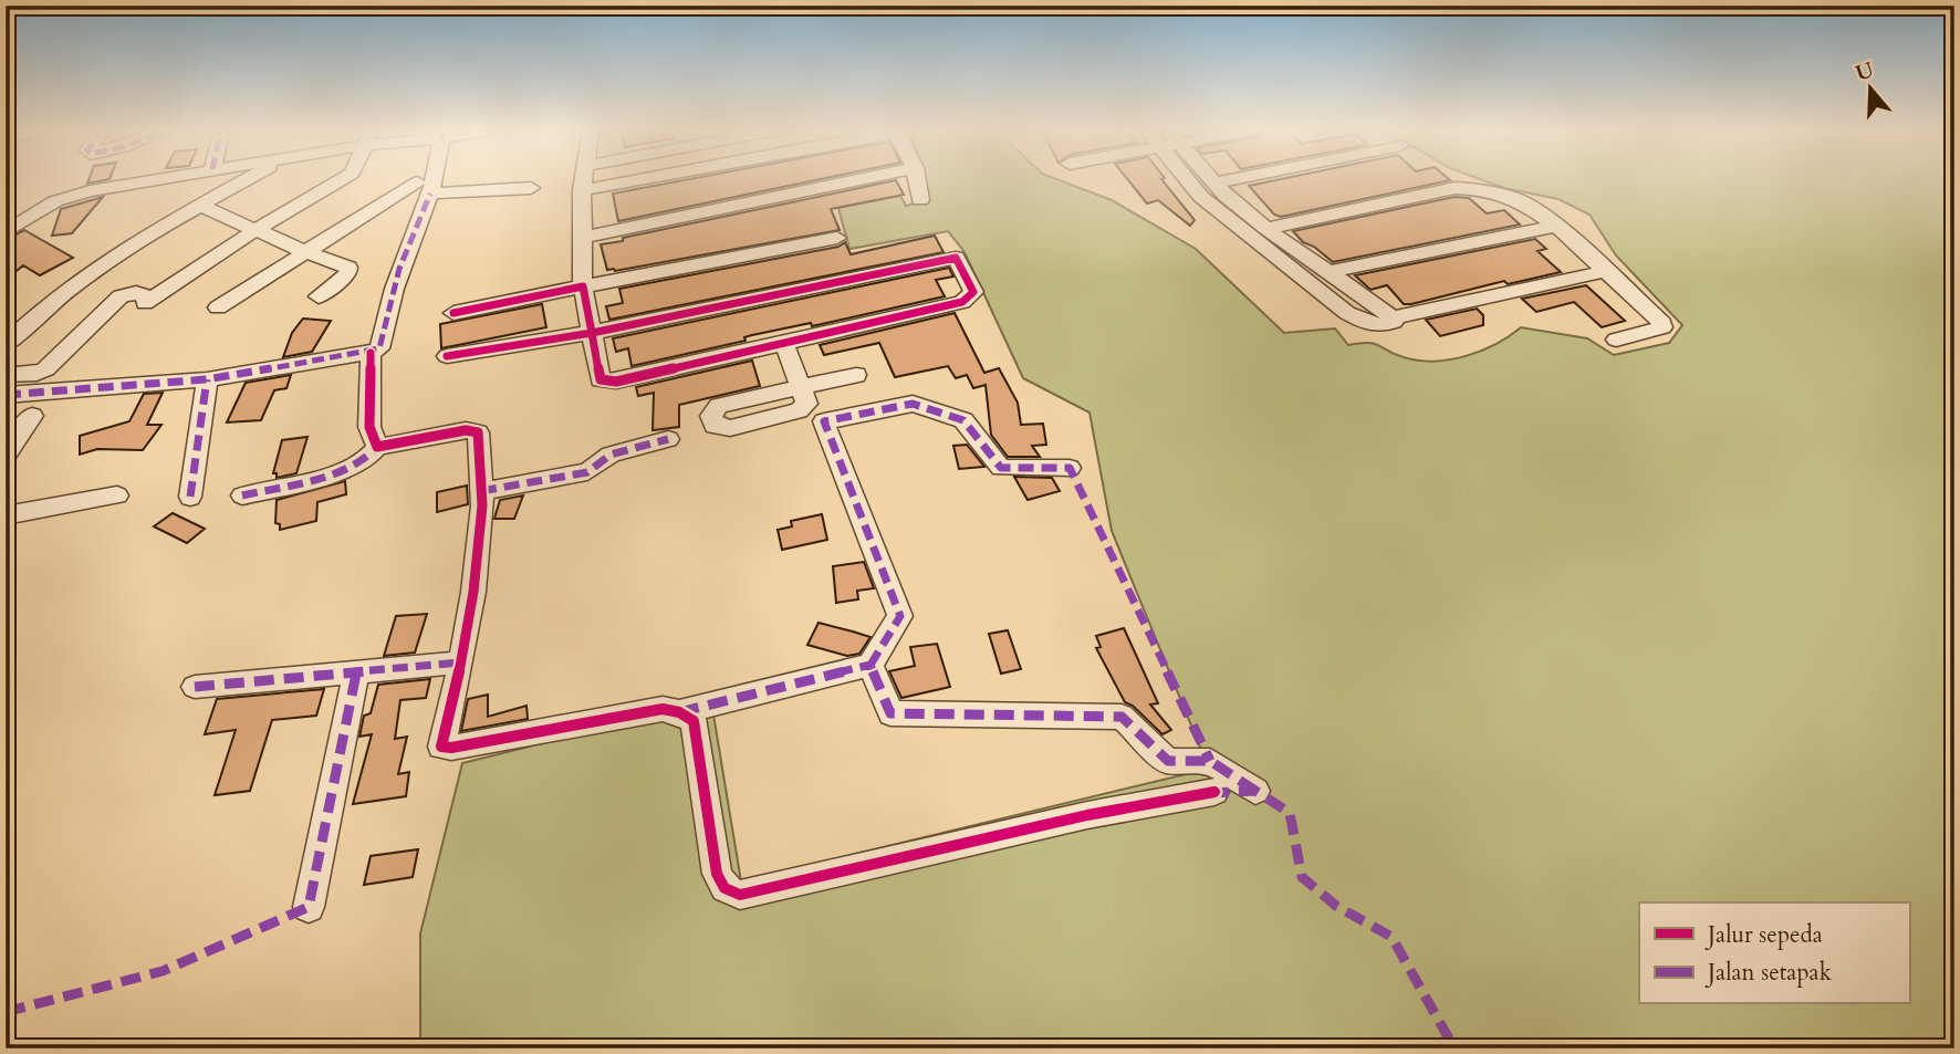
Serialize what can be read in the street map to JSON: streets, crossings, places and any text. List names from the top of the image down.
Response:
{
  "legend": ["Jalur sepeda", "Jalan setapak"],
  "north": "top"
}
